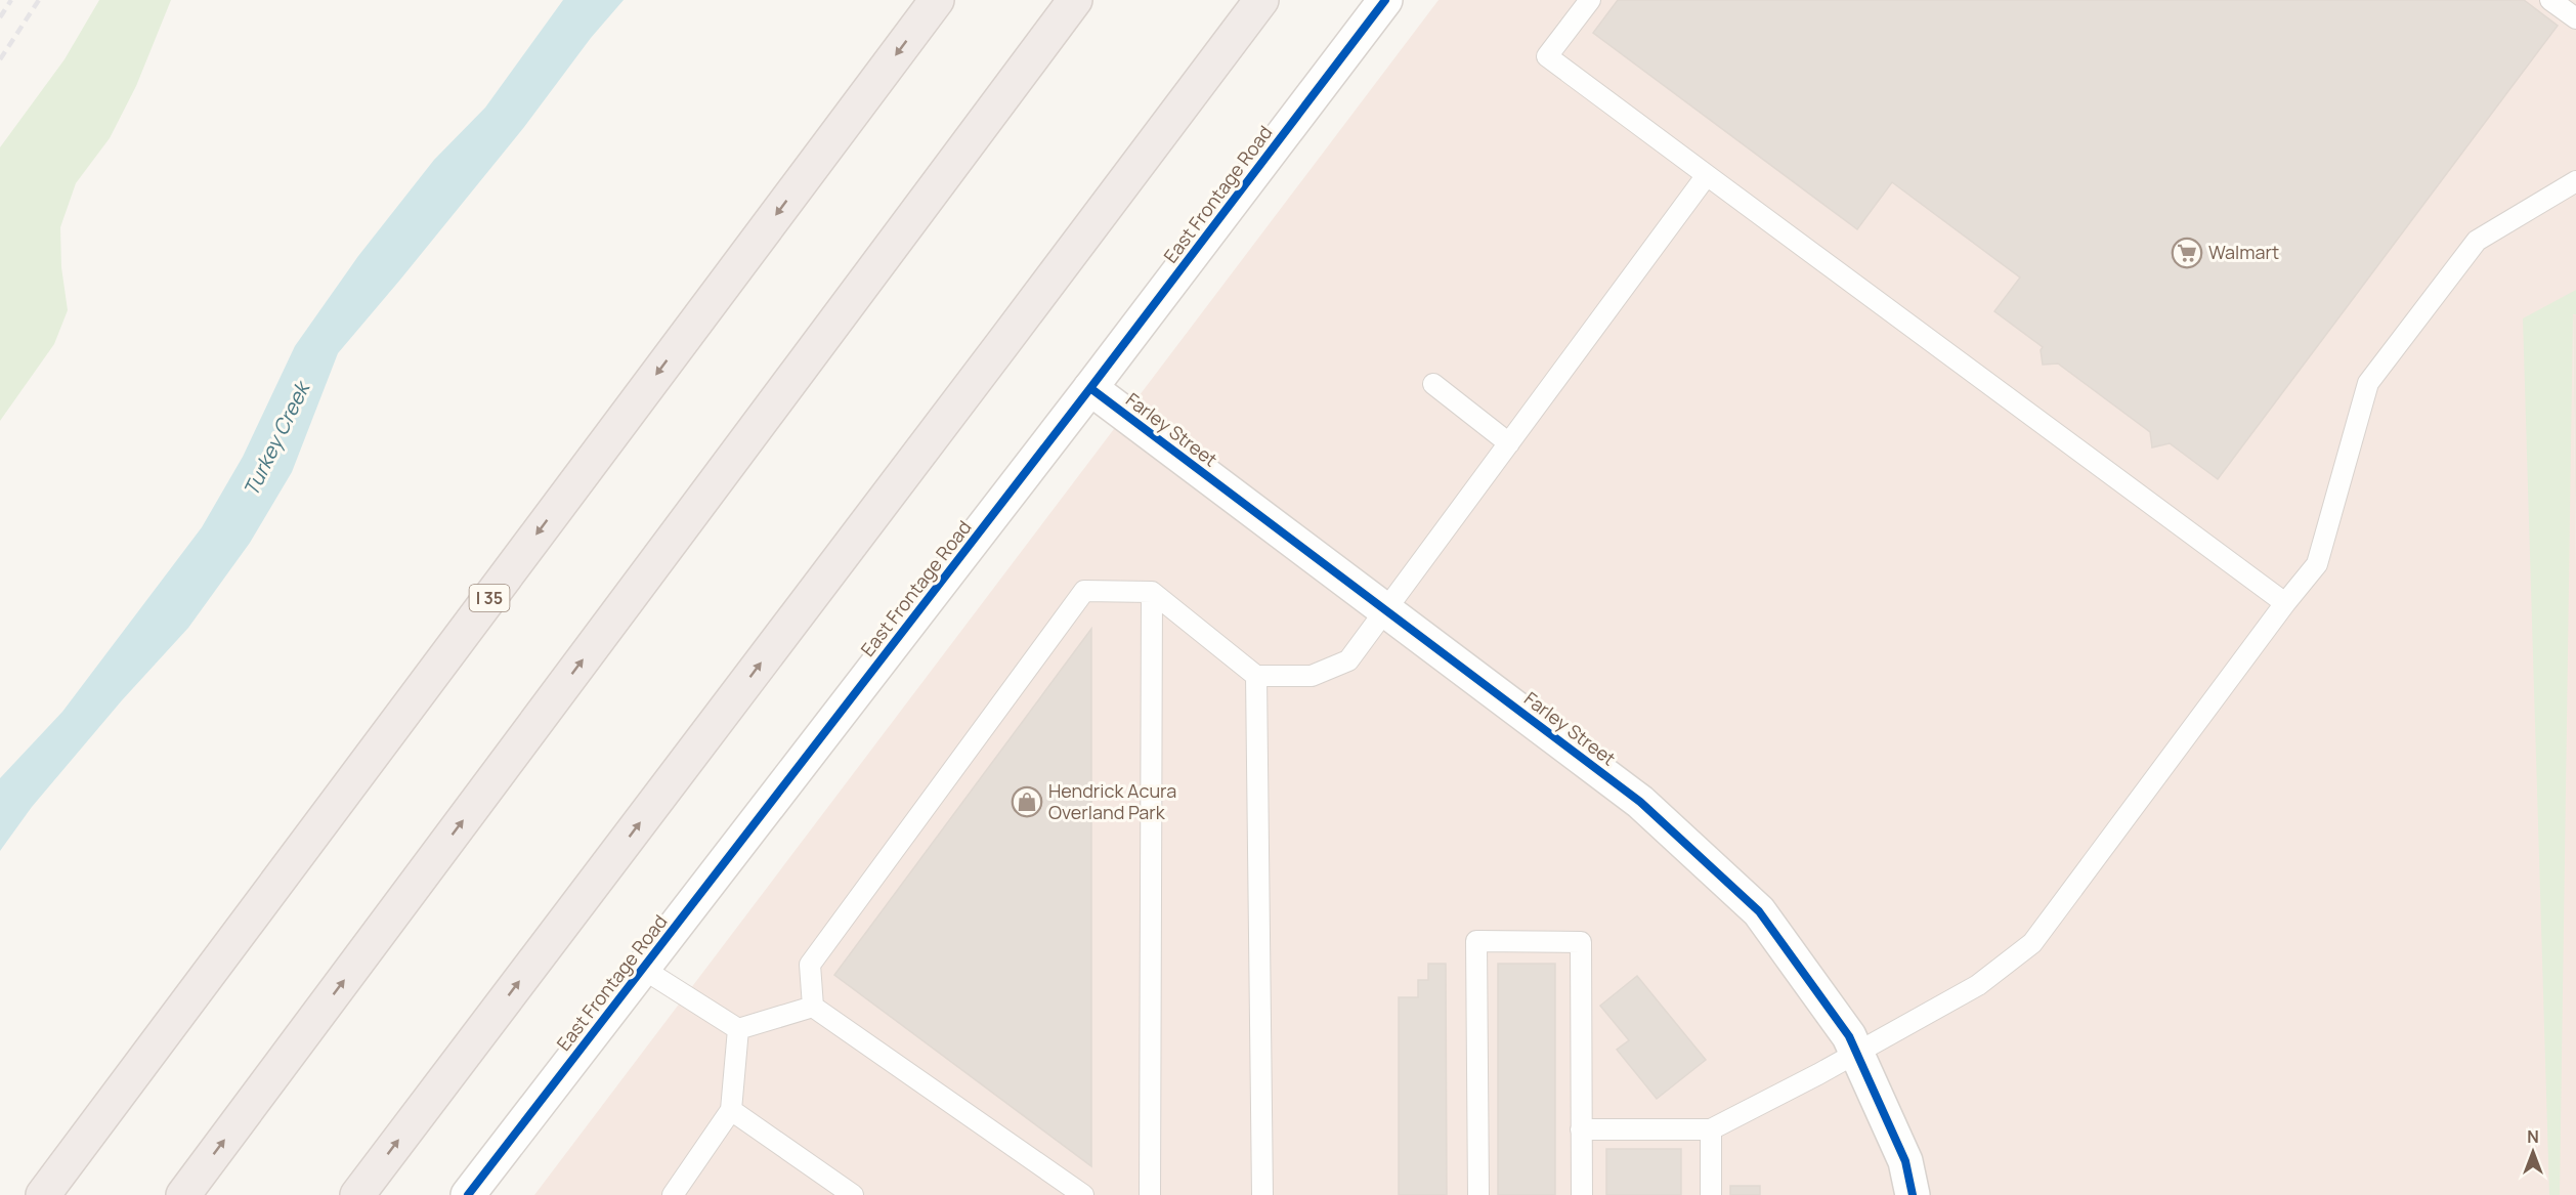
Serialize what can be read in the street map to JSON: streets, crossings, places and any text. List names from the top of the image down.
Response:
{
  "streets": {
    "highway": ["I 35"],
    "street": ["East Frontage Road", "Farley Street"]
  },
  "crossings": [
    ["East Frontage Road", "Farley Street"]
  ],
  "water": ["Turkey Creek"],
  "places": {
    "supermarket": ["Walmart"],
    "shop": ["Hendrick Acura Overland Park"]
  },
  "north": "top"
}
